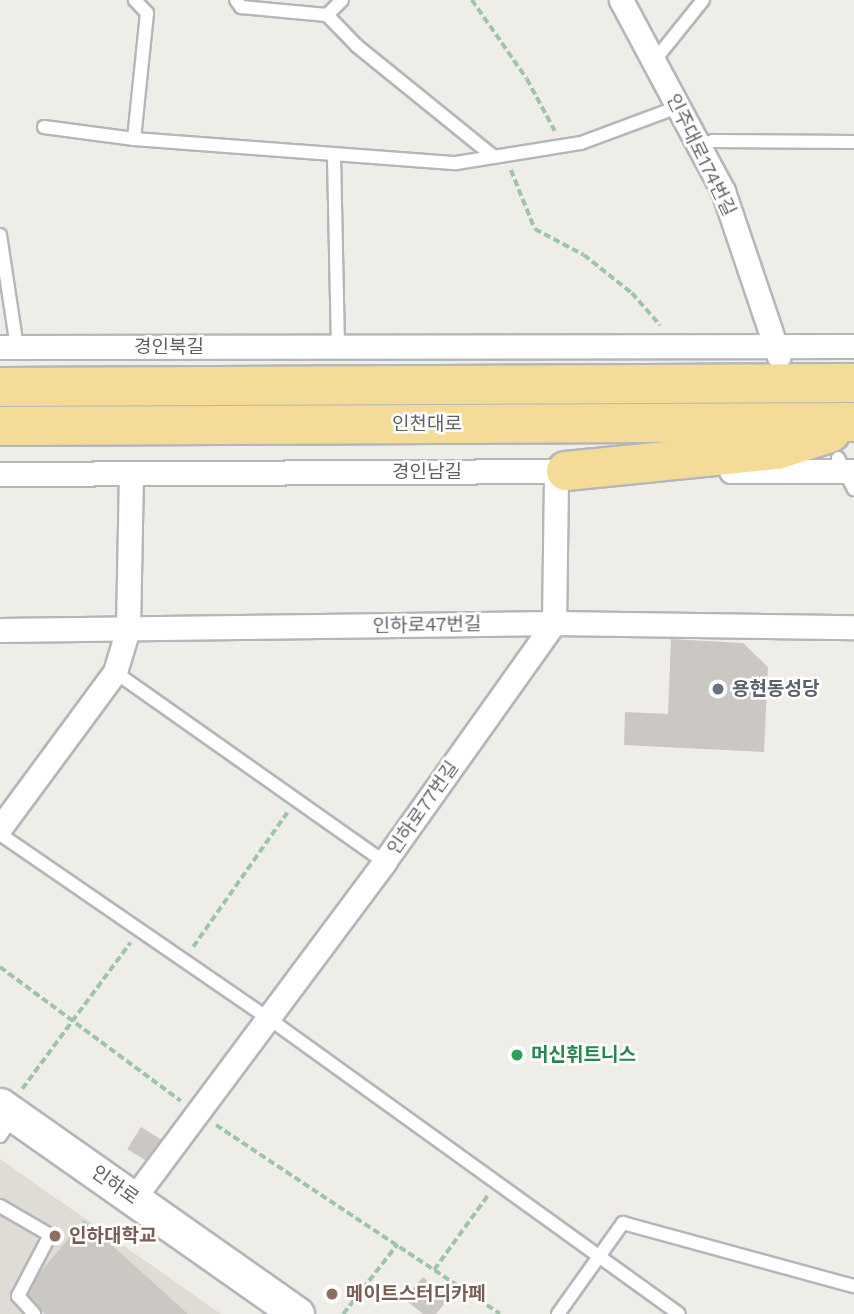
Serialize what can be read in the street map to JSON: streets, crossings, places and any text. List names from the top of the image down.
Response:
{
  "streets": {
    "highway": ["인천대로"],
    "main road": ["인하로"],
    "street": [
      "인주대로174번길",
      "경인북길",
      "경인남길",
      "인하로47번길",
      "인하로77번길"
    ]
  },
  "crossings": [
    ["인주대로174번길", "경인북길"],
    ["인하로47번길", "인하로77번길"],
    ["인하로77번길", "인하로"]
  ],
  "places": [
    "용현동성당",
    "머신휘트니스",
    "인하대학교",
    "메이트스터디카페"
  ]
}
